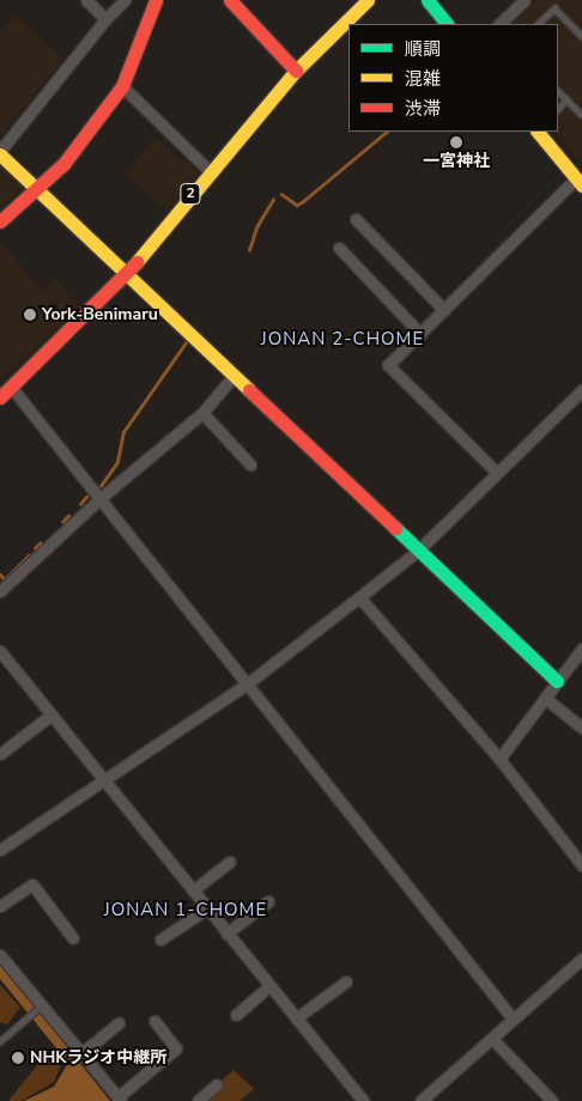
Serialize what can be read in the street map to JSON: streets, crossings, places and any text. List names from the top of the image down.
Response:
{
  "streets": {
    "street": ["2"]
  },
  "districts": ["JONAN 2-CHOME", "JONAN 1-CHOME"],
  "places": ["一宮神社", "York-Benimaru", "NHKラジオ中継所"],
  "legend": ["順調", "混雑", "渋滞"]
}
